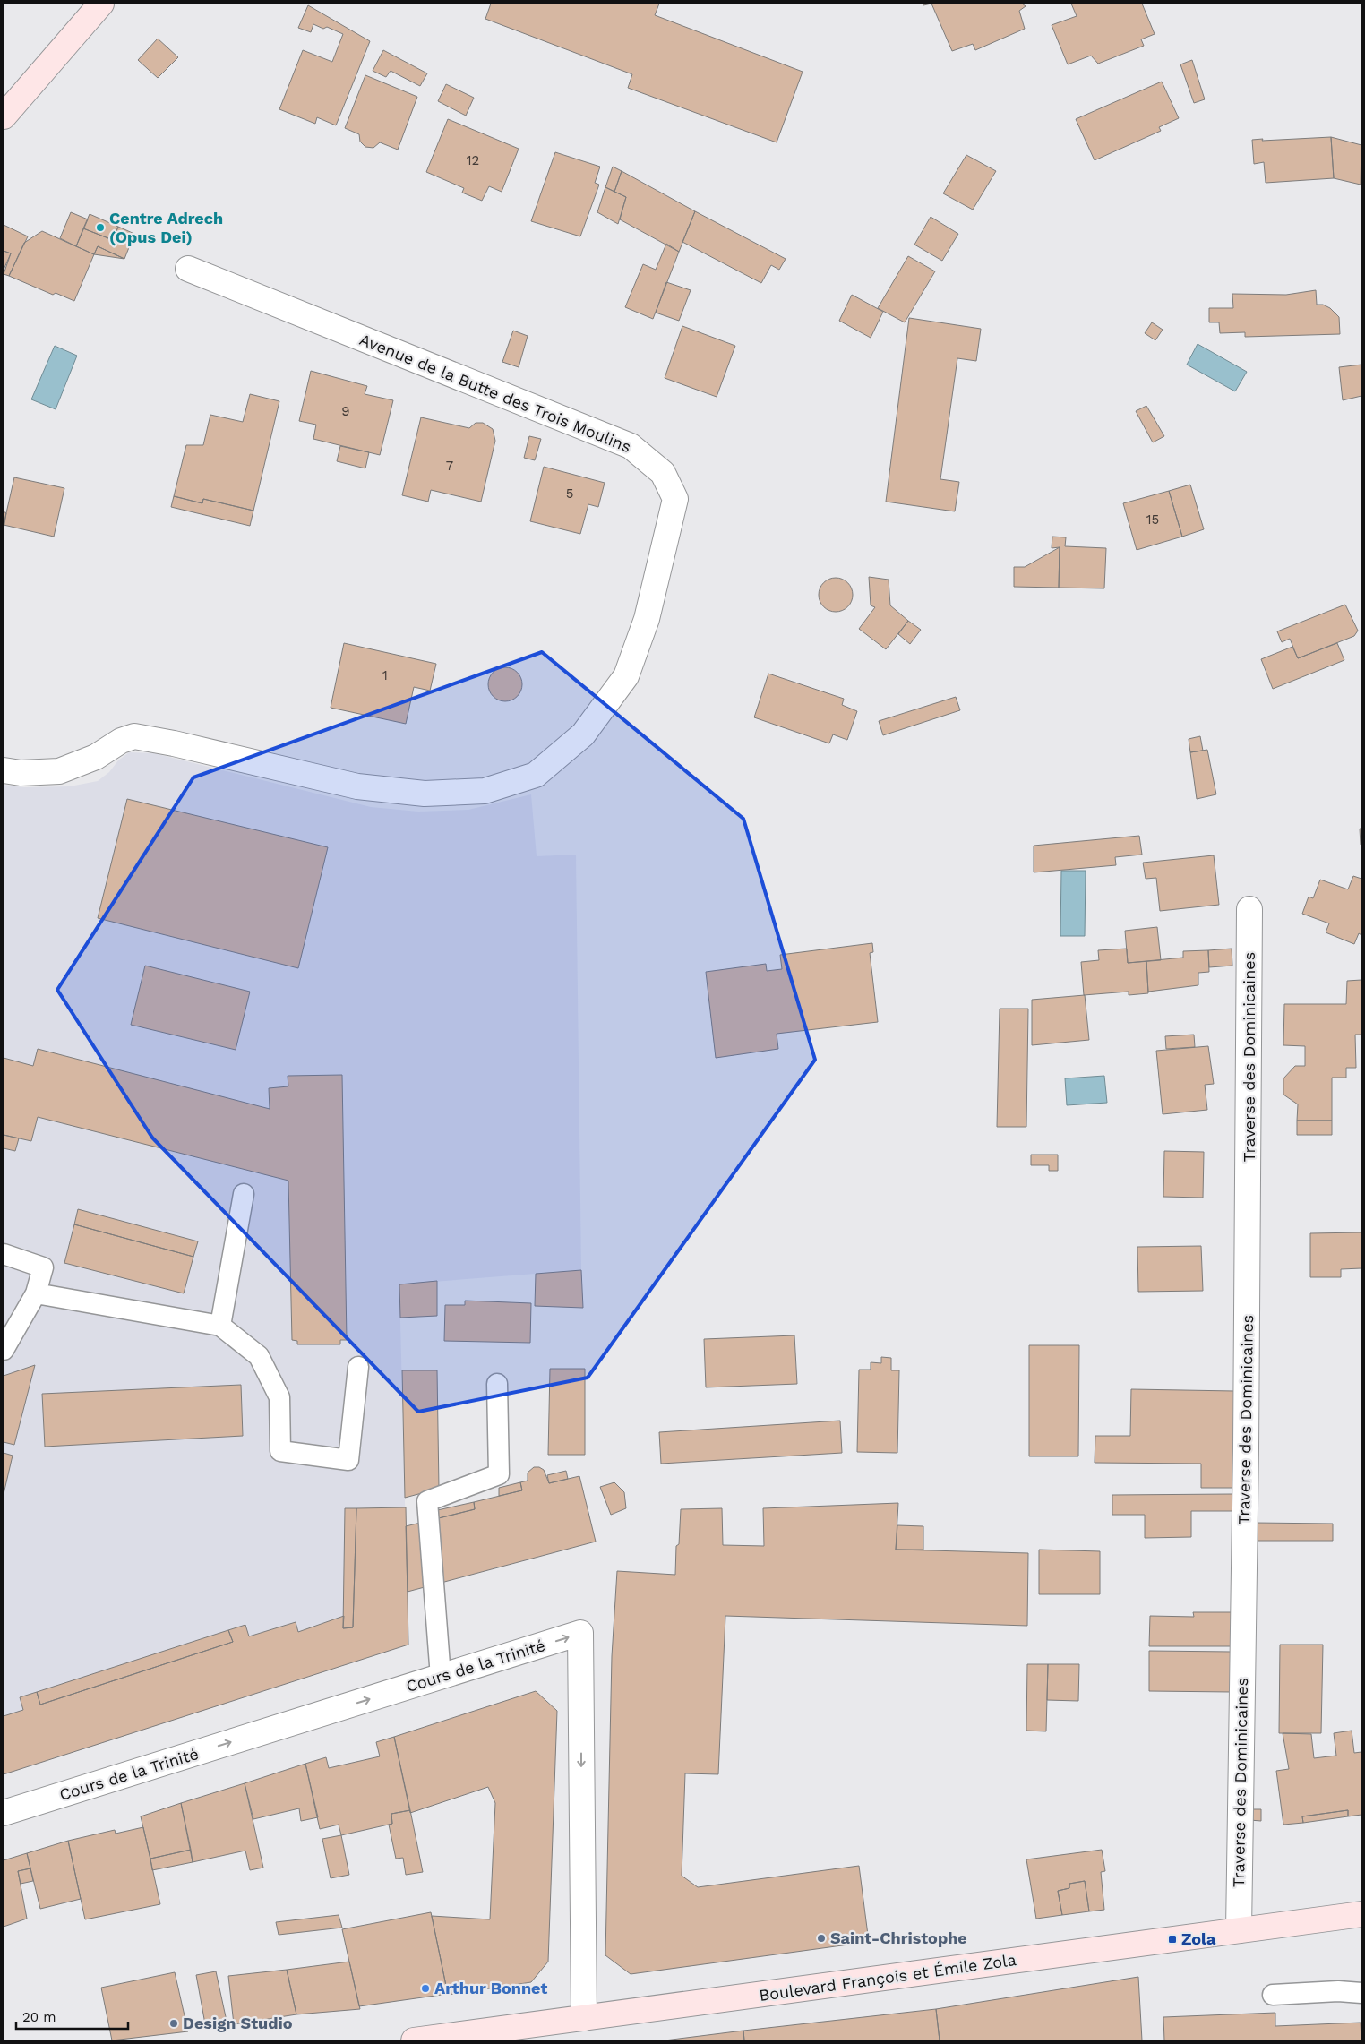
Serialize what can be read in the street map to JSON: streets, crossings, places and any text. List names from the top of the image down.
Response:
{
  "streets": {
    "main road": ["Boulevard François et Émile Zola"],
    "street": ["Avenue de la Butte des Trois Moulins", "Traverse des Dominicaines", "Cours de la Trinité"]
  },
  "crossings": [
    ["Traverse des Dominicaines", "Boulevard François et Émile Zola"],
    ["Cours de la Trinité", "Boulevard François et Émile Zola"]
  ],
  "places": {
    "other": [
      "Centre Adrech (Opus Dei)",
      "Saint-Christophe",
      "Arthur Bonnet",
      "Design Studio"
    ],
    "transit": ["Zola"]
  },
  "house_numbers": [
    "12",
    "9",
    "7",
    "5",
    "15",
    "1"
  ],
  "scale_bar": "20 m"
}
